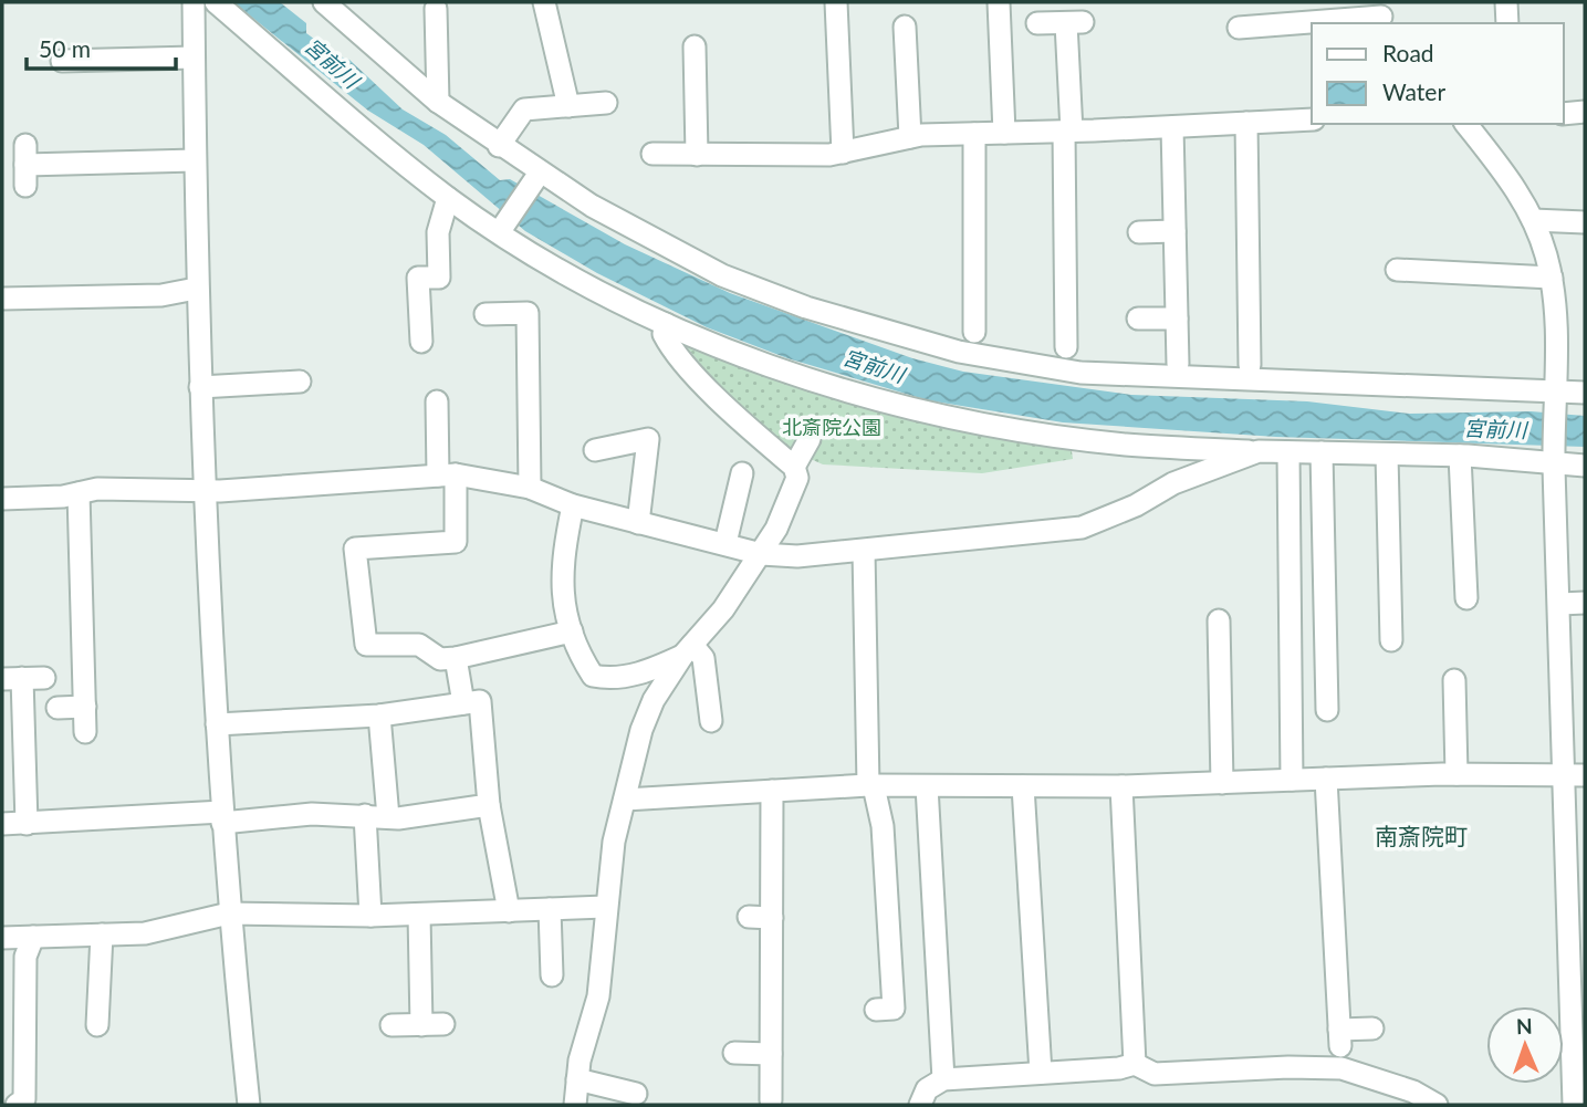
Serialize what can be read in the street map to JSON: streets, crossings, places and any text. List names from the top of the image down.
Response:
{
  "districts": ["南斎院町"],
  "water": ["宮前川"],
  "parks": ["北斎院公園"],
  "legend": ["Road", "Water"],
  "scale_bar": "50 m",
  "north": "top"
}
